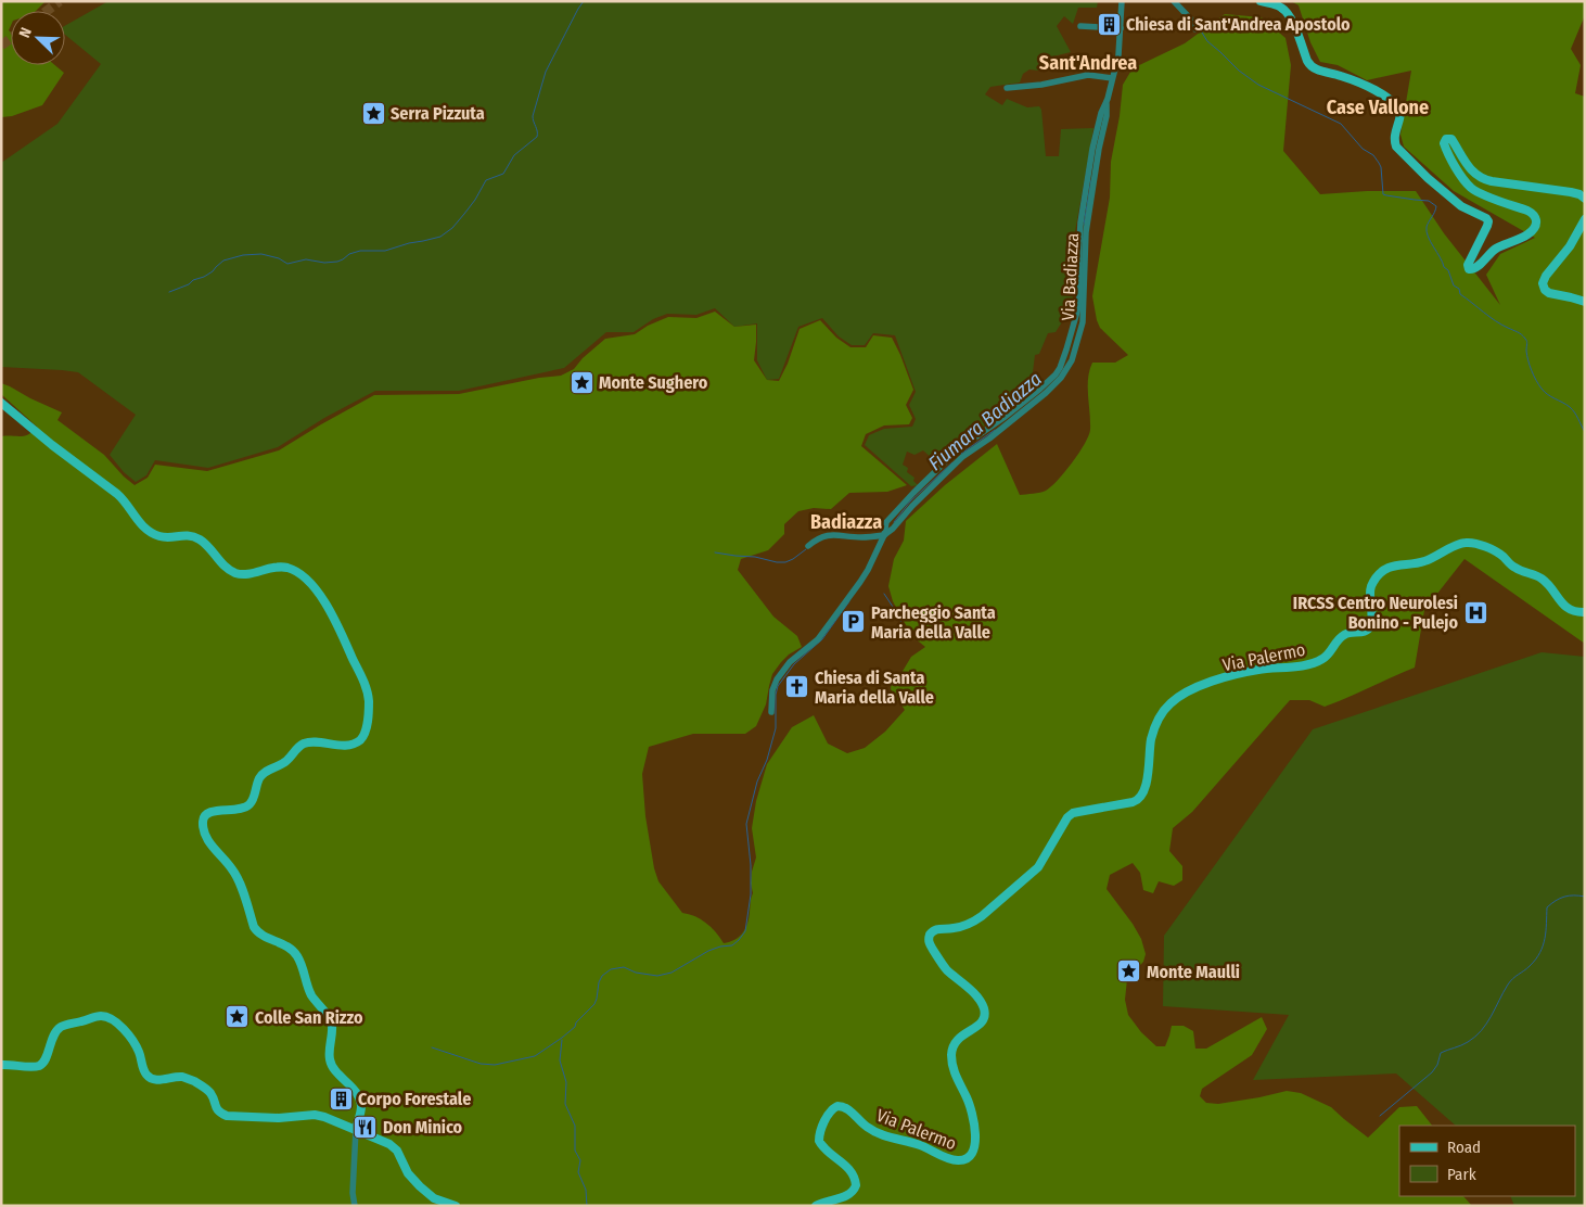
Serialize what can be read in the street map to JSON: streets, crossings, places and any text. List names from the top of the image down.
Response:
{
  "streets": {
    "main road": ["Via Palermo"],
    "street": ["Via Badiazza"]
  },
  "districts": ["Sant'Andrea", "Case Vallone", "Badiazza"],
  "water": ["Fiumara Badiazza"],
  "places": {
    "building": ["Chiesa di Sant'Andrea Apostolo", "Corpo Forestale"],
    "place": [
      "Serra Pizzuta",
      "Monte Sughero",
      "Monte Maulli",
      "Colle San Rizzo"
    ],
    "hospital": ["IRCSS Centro Neurolesi Bonino - Pulejo"],
    "parking": ["Parcheggio Santa Maria della Valle"],
    "church": ["Chiesa di Santa Maria della Valle"],
    "restaurant": ["Don Minico"]
  },
  "legend": ["Road", "Park"],
  "north": "top left"
}
